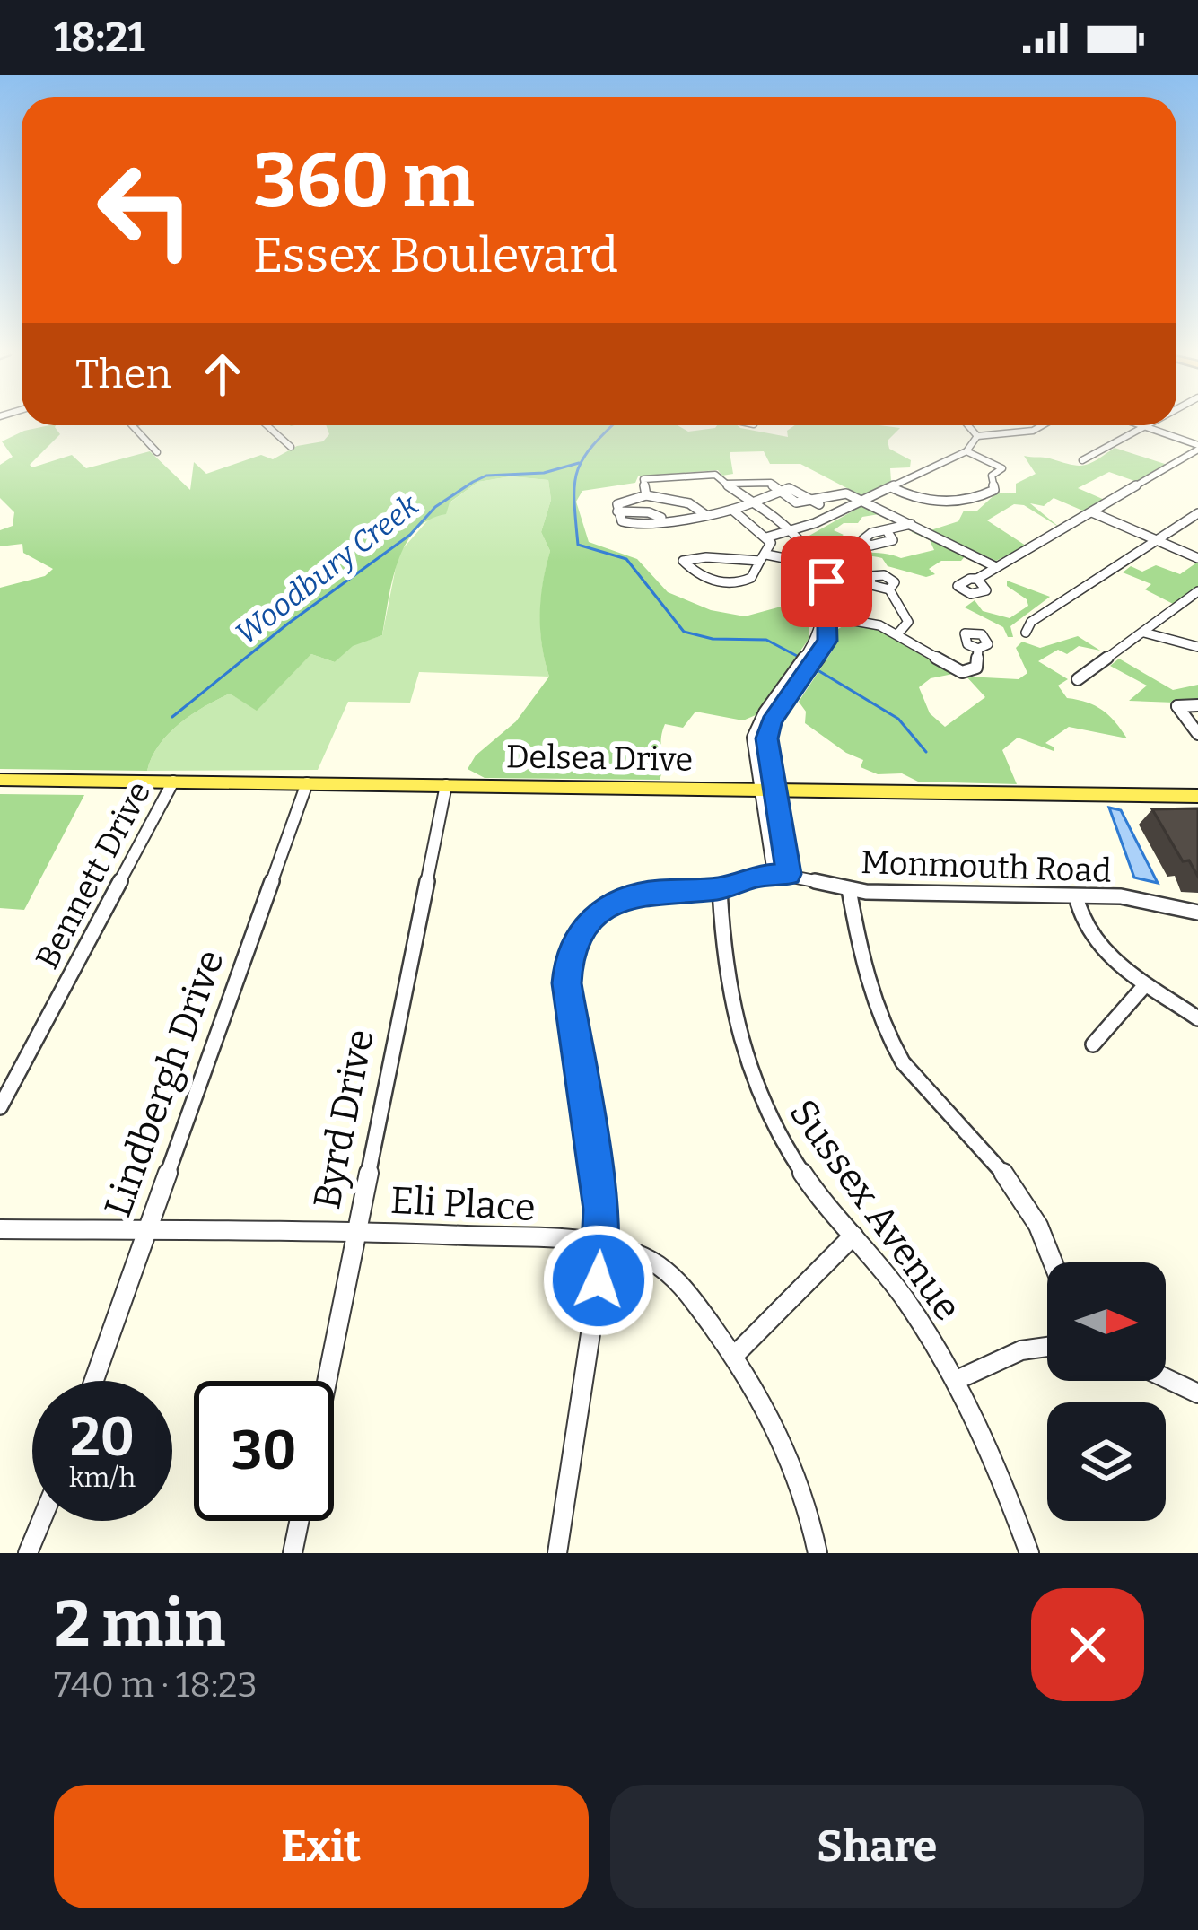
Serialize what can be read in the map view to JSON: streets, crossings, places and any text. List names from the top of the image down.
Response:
{
  "streets": {
    "main road": ["Delsea Drive"],
    "street": [
      "Monmouth Road",
      "Bennett Drive",
      "Lindbergh Drive",
      "Byrd Drive",
      "Eli Place",
      "Sussex Avenue"
    ]
  },
  "crossings": [
    ["Delsea Drive", "Bennett Drive"],
    ["Delsea Drive", "Lindbergh Drive"],
    ["Delsea Drive", "Byrd Drive"],
    ["Lindbergh Drive", "Eli Place"],
    ["Byrd Drive", "Eli Place"]
  ],
  "water": ["Woodbury Creek"],
  "north": "right",
  "page": {
    "status": "18:21",
    "turn": ["360 m", "Essex Boulevard"],
    "then": "Then",
    "speed": "20 km/h",
    "limit": "30",
    "heading": ["2 min", "740 m · 18:23"],
    "buttons": ["Exit", "Share"]
  }
}
